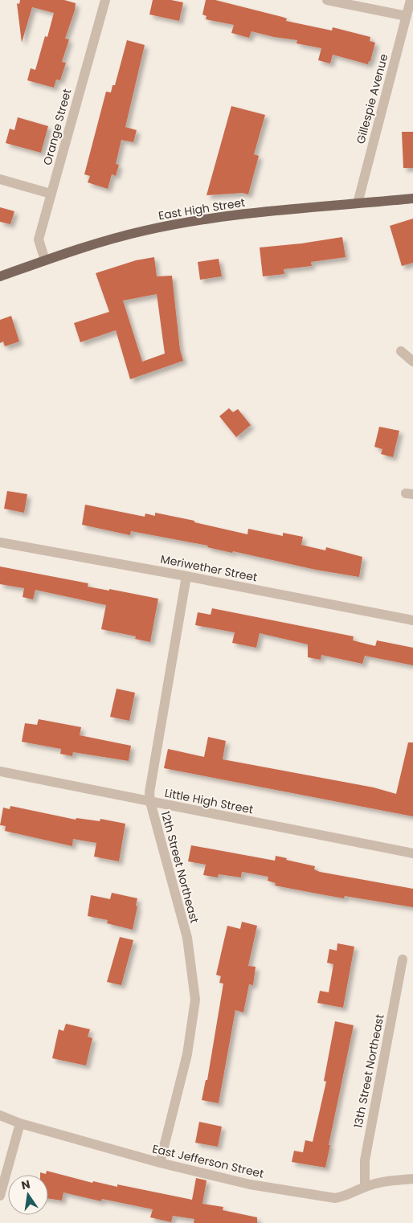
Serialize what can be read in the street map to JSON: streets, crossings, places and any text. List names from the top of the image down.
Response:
{
  "streets": {
    "main road": ["East High Street"],
    "street": [
      "Gillespie Avenue",
      "Orange Street",
      "Meriwether Street",
      "Little High Street",
      "12th Street Northeast",
      "13th Street Northeast",
      "East Jefferson Street"
    ]
  },
  "crossings": [
    ["Gillespie Avenue", "East High Street"],
    ["Orange Street", "East High Street"],
    ["Meriwether Street", "12th Street Northeast"],
    ["Little High Street", "12th Street Northeast"],
    ["12th Street Northeast", "East Jefferson Street"],
    ["13th Street Northeast", "East Jefferson Street"]
  ],
  "north": "top"
}
